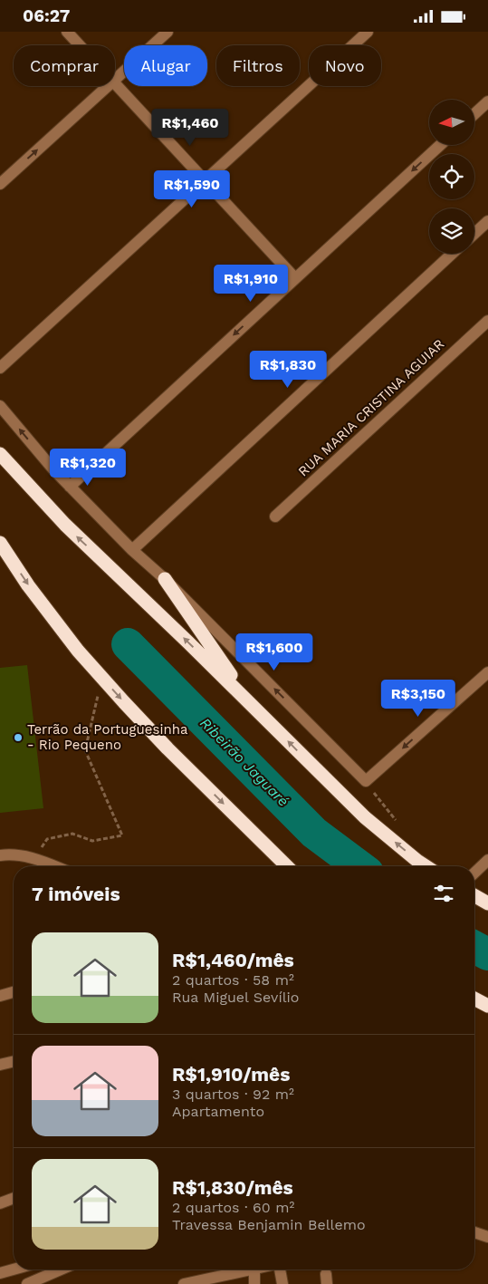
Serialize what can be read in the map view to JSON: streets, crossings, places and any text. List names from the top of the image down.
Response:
{
  "streets": {
    "street": ["RUA MARIA CRISTINA AGUIAR"]
  },
  "water": ["Ribeirão Jaguaré"],
  "places": ["Terrão da Portuguesinha - Rio Pequeno"],
  "north": "left",
  "page": {
    "status": "06:27",
    "chip": [
      "Comprar",
      "Alugar",
      "Filtros",
      "Novo"
    ],
    "price": [
      "R$1,460",
      "R$1,590",
      "R$1,910",
      "R$1,830",
      "R$1,320",
      "R$1,600",
      "R$3,150"
    ],
    "heading": "7 imóveis",
    "list": [
      {
        "name": "R$1,460/mês",
        "note": "2 quartos · 58 m² · Rua Miguel Sevílio"
      },
      {
        "name": "R$1,910/mês",
        "note": "3 quartos · 92 m² · Apartamento"
      },
      {
        "name": "R$1,830/mês",
        "note": "2 quartos · 60 m² · Travessa Benjamin Bellemo"
      }
    ]
  }
}
